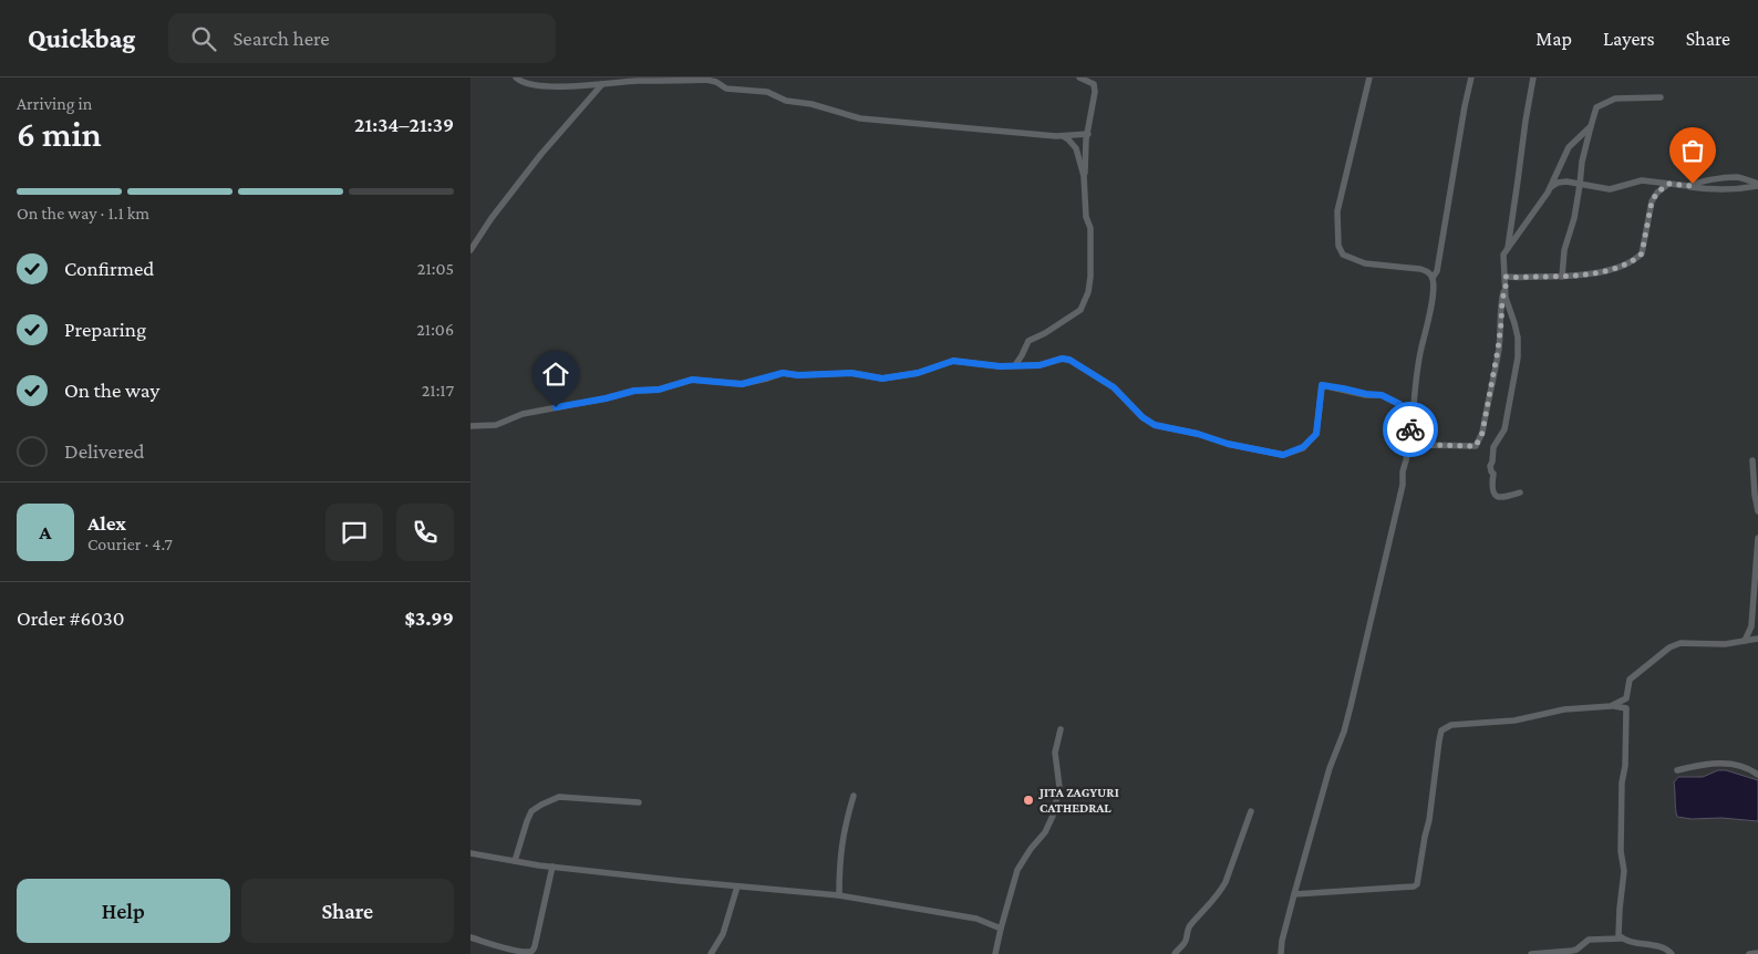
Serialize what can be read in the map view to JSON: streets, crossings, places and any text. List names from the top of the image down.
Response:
{
  "places": ["JITA ZAGYURI CATHEDRAL"],
  "page": {
    "header": "Quickbag",
    "search": "Search here",
    "nav": ["Map", "Layers", "Share"],
    "heading": ["6 min", "Arriving in", "21:34–21:39"],
    "panel": [
      "Alex",
      "Courier · 4.7",
      "Order #6030",
      "$3.99"
    ],
    "bar": "On the way · 1.1 km",
    "list": [
      ["Confirmed", "21:05"],
      ["Preparing", "21:06"],
      ["On the way", "21:17"],
      "Delivered"
    ],
    "round": "A",
    "buttons": ["Help", "Share"]
  }
}
